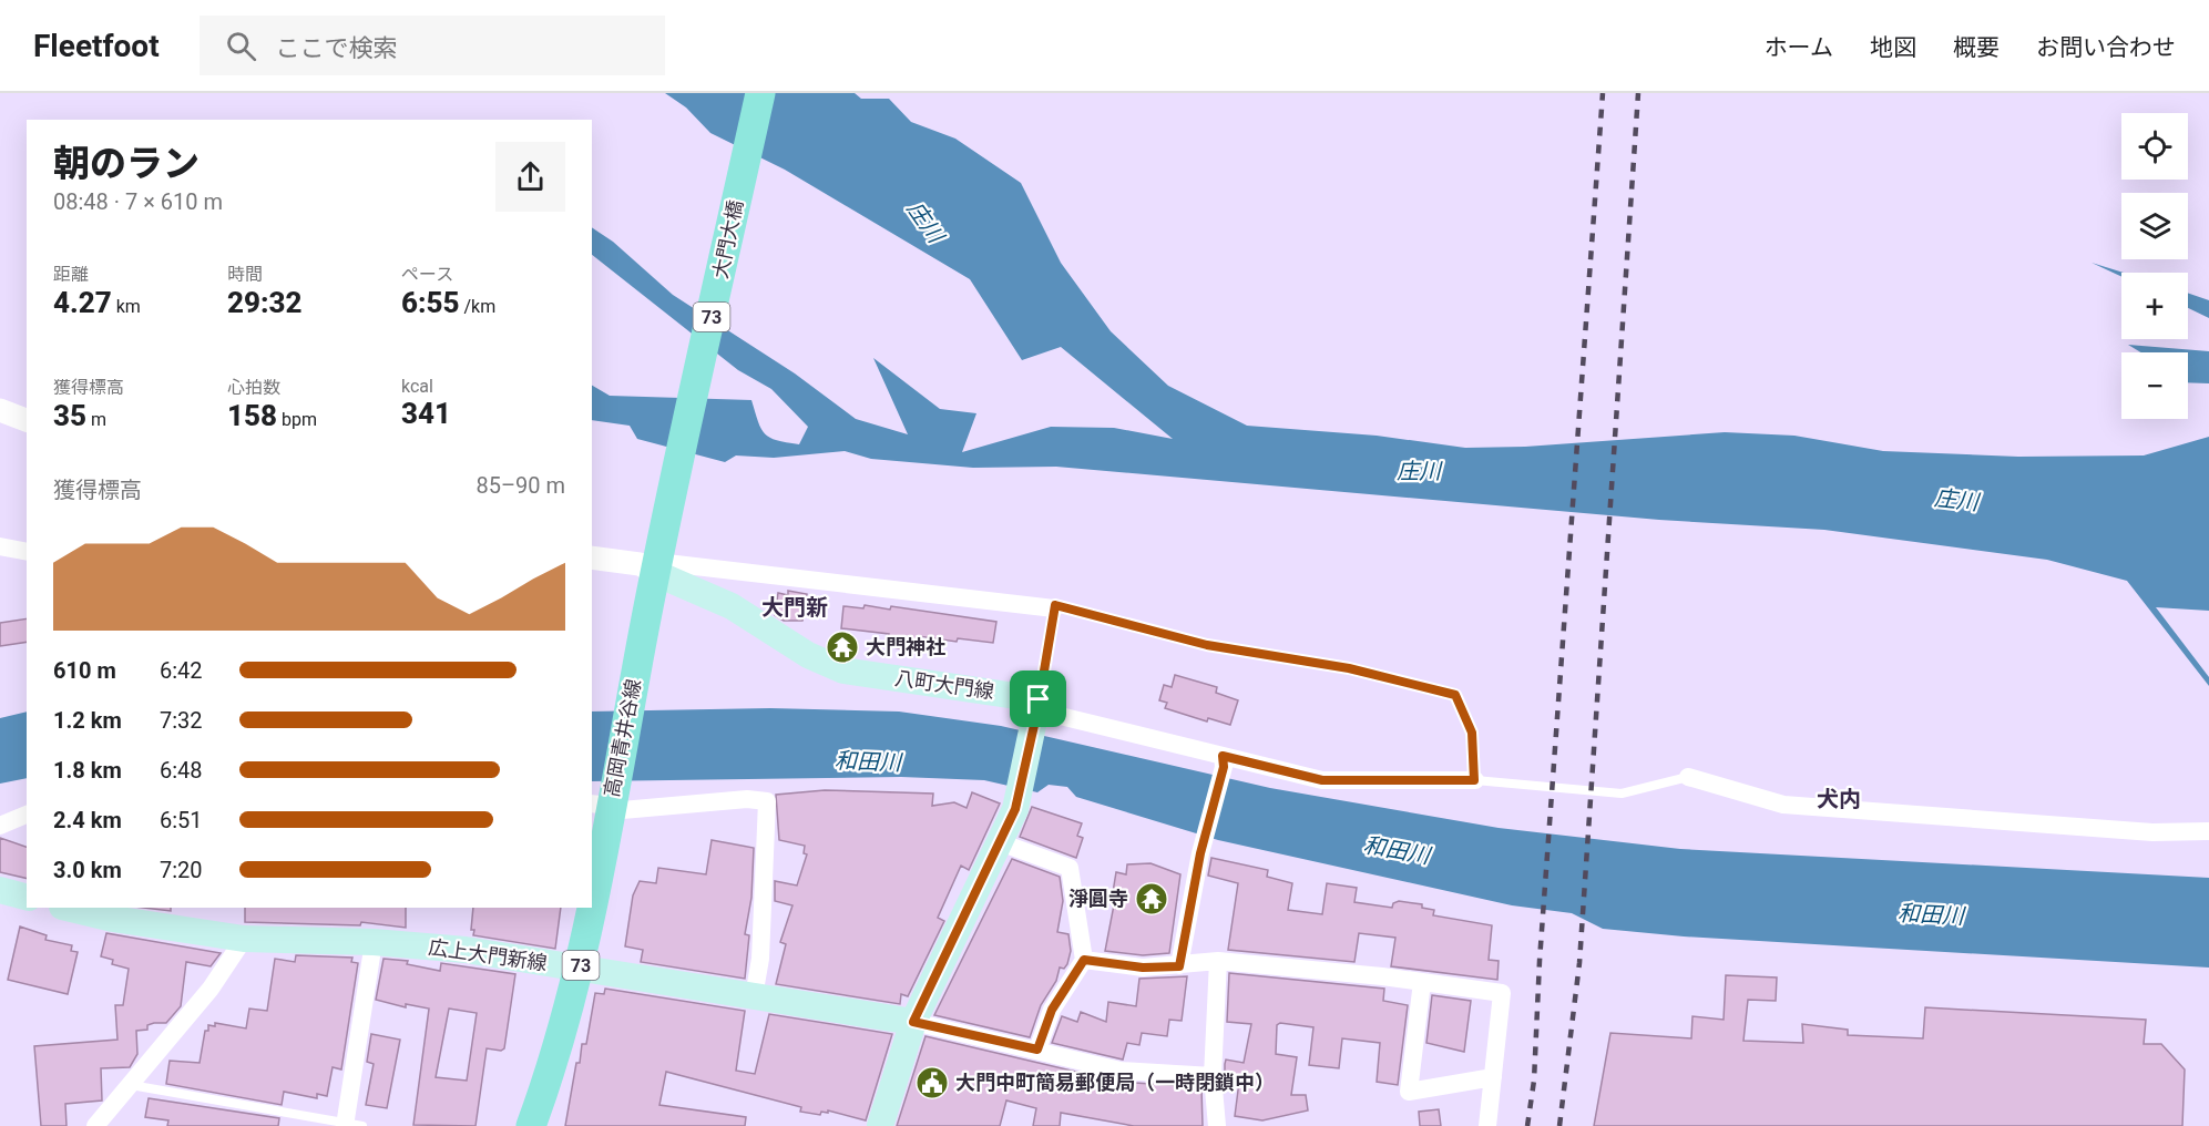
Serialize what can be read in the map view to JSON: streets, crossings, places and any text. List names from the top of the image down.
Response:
{
  "streets": {
    "main road": [
      "大門大橋",
      "73",
      "八町大門線",
      "高岡青井谷線",
      "広上大門新線"
    ]
  },
  "crossings": [
    ["大門大橋", "八町大門線"],
    ["大門大橋", "高岡青井谷線"],
    ["八町大門線", "高岡青井谷線"],
    ["高岡青井谷線", "広上大門新線"]
  ],
  "districts": ["大門新", "犬内"],
  "water": ["庄川", "和田川"],
  "places": {
    "temple": ["大門神社", "淨圓寺"],
    "public building": ["大門中町簡易郵便局（一時閉鎖中）"]
  },
  "page": {
    "header": "Fleetfoot",
    "search": "ここで検索",
    "nav": [
      "ホーム",
      "地図",
      "概要",
      "お問い合わせ"
    ],
    "map_buttons": ["+", "−"],
    "heading": ["朝のラン", "08:48 · 7 × 610 m"],
    "stats": [
      ["距離", "4.27 km"],
      ["時間", "29:32"],
      ["ペース", "6:55 /km"],
      ["獲得標高", "35 m"],
      ["心拍数", "158 bpm"],
      ["kcal", "341"]
    ],
    "chart": ["獲得標高", "85–90 m"],
    "list": [
      {
        "name": "610 m",
        "note": "6:42"
      },
      {
        "name": "1.2 km",
        "note": "7:32"
      },
      {
        "name": "1.8 km",
        "note": "6:48"
      },
      {
        "name": "2.4 km",
        "note": "6:51"
      },
      {
        "name": "3.0 km",
        "note": "7:20"
      }
    ]
  }
}
